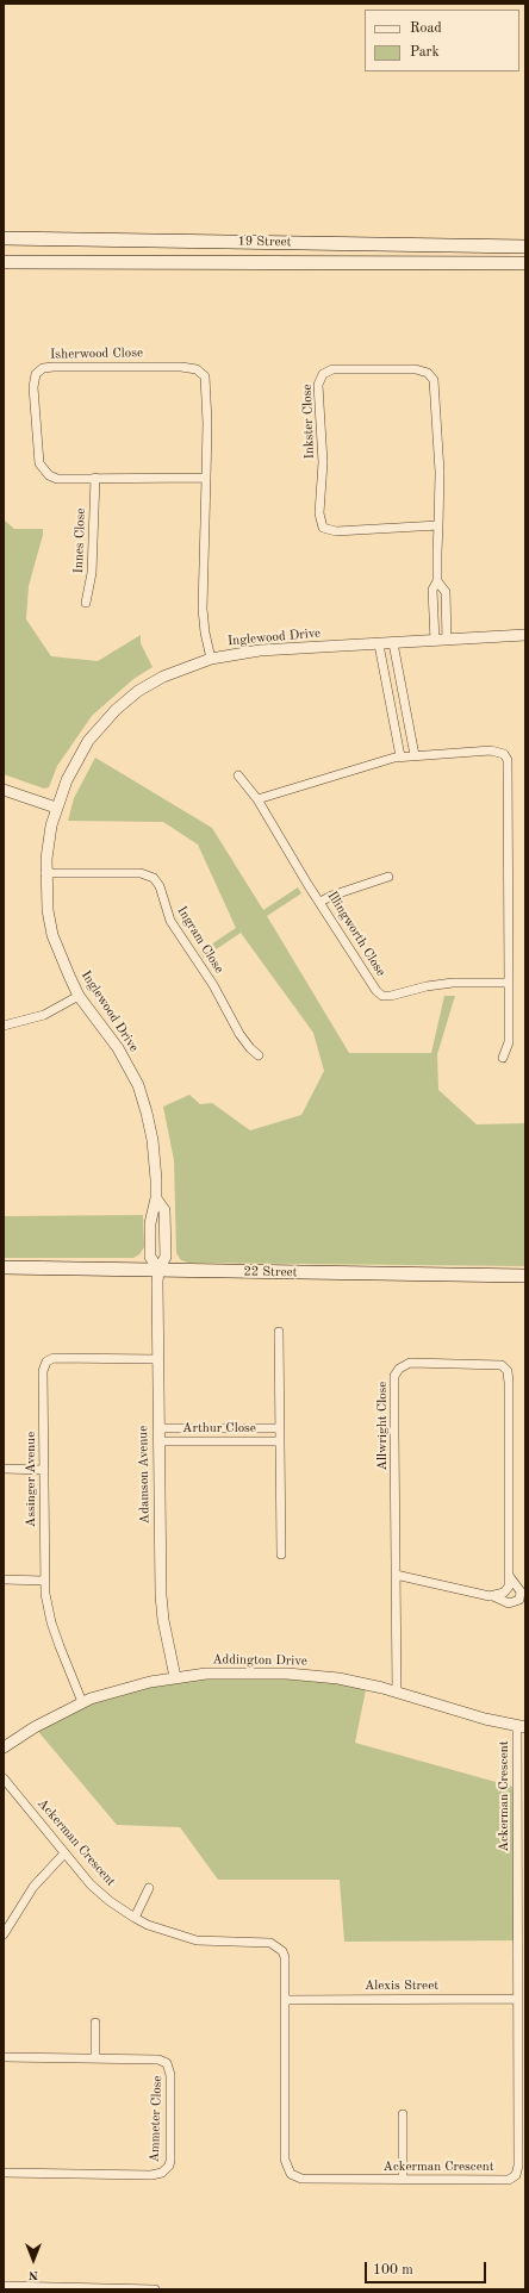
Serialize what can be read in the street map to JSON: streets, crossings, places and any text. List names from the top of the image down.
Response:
{
  "streets": {
    "main road": ["19 Street", "22 Street"],
    "street": [
      "Isherwood Close",
      "Inkster Close",
      "Innes Close",
      "Inglewood Drive",
      "Illingworth Close",
      "Ingram Close",
      "Allwright Close",
      "Arthur Close",
      "Adamson Avenue",
      "Assinger Avenue",
      "Addington Drive",
      "Ackerman Crescent",
      "Alexis Street",
      "Ammeter Close"
    ]
  },
  "crossings": [
    ["Isherwood Close", "Innes Close"],
    ["Isherwood Close", "Inglewood Drive"],
    ["Inkster Close", "Inglewood Drive"],
    ["Inglewood Drive", "Ingram Close"],
    ["Inglewood Drive", "22 Street"],
    ["Inglewood Drive", "Adamson Avenue"],
    ["22 Street", "Adamson Avenue"],
    ["Allwright Close", "Addington Drive"],
    ["Arthur Close", "Adamson Avenue"],
    ["Adamson Avenue", "Assinger Avenue"],
    ["Adamson Avenue", "Addington Drive"],
    ["Assinger Avenue", "Addington Drive"],
    ["Addington Drive", "Ackerman Crescent"],
    ["Ackerman Crescent", "Alexis Street"]
  ],
  "legend": ["Road", "Park"],
  "scale_bar": "100 m",
  "north": "bottom"
}
